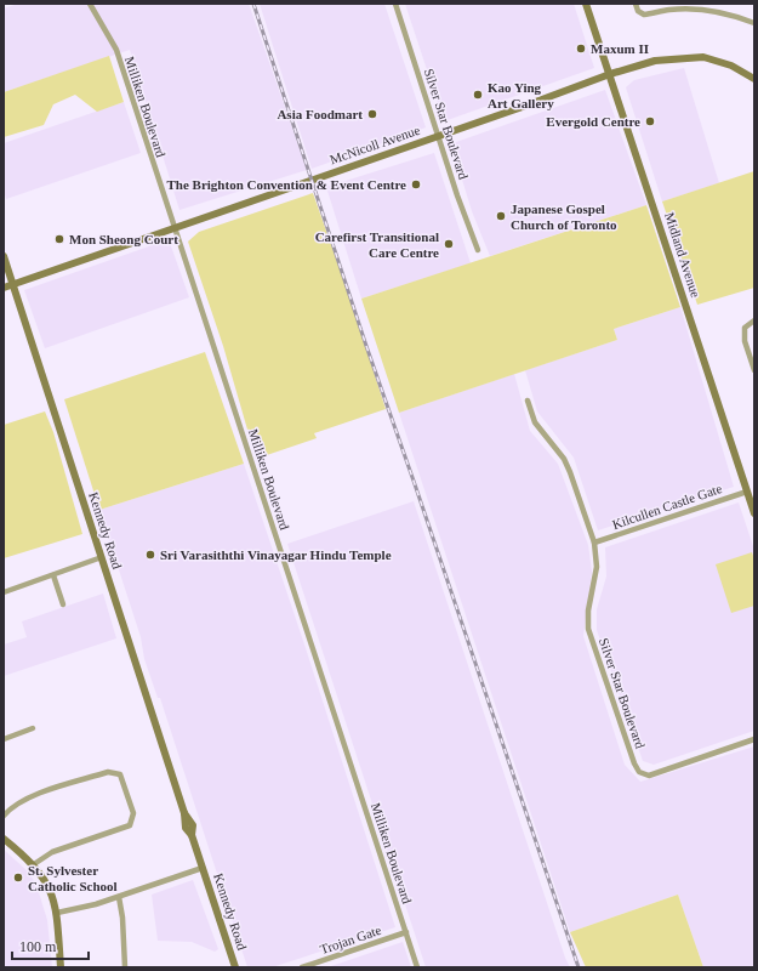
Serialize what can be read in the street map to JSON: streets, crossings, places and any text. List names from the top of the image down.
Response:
{
  "streets": {
    "main road": ["McNicoll Avenue", "Midland Avenue", "Kennedy Road"],
    "street": [
      "Milliken Boulevard",
      "Silver Star Boulevard",
      "Kilcullen Castle Gate",
      "Trojan Gate"
    ]
  },
  "crossings": [
    ["Milliken Boulevard", "McNicoll Avenue"],
    ["Milliken Boulevard", "Trojan Gate"],
    ["Silver Star Boulevard", "McNicoll Avenue"],
    ["Silver Star Boulevard", "Kilcullen Castle Gate"],
    ["McNicoll Avenue", "Midland Avenue"],
    ["McNicoll Avenue", "Kennedy Road"],
    ["Midland Avenue", "Kilcullen Castle Gate"]
  ],
  "places": [
    "Maxum II",
    "Kao Ying Art Gallery",
    "Asia Foodmart",
    "Evergold Centre",
    "The Brighton Convention & Event Centre",
    "Japanese Gospel Church of Toronto",
    "Mon Sheong Court",
    "Carefirst Transitional Care Centre",
    "Sri Varasiththi Vinayagar Hindu Temple",
    "St. Sylvester Catholic School"
  ],
  "scale_bar": "100 m"
}
